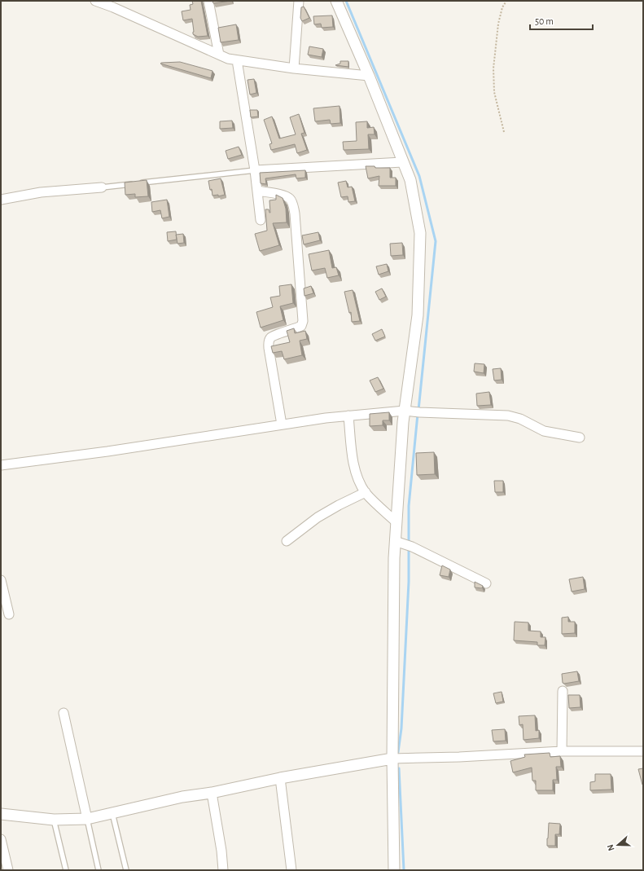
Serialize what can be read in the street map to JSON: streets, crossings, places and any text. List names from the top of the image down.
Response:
{
  "scale_bar": "50 m",
  "north": "left"
}
